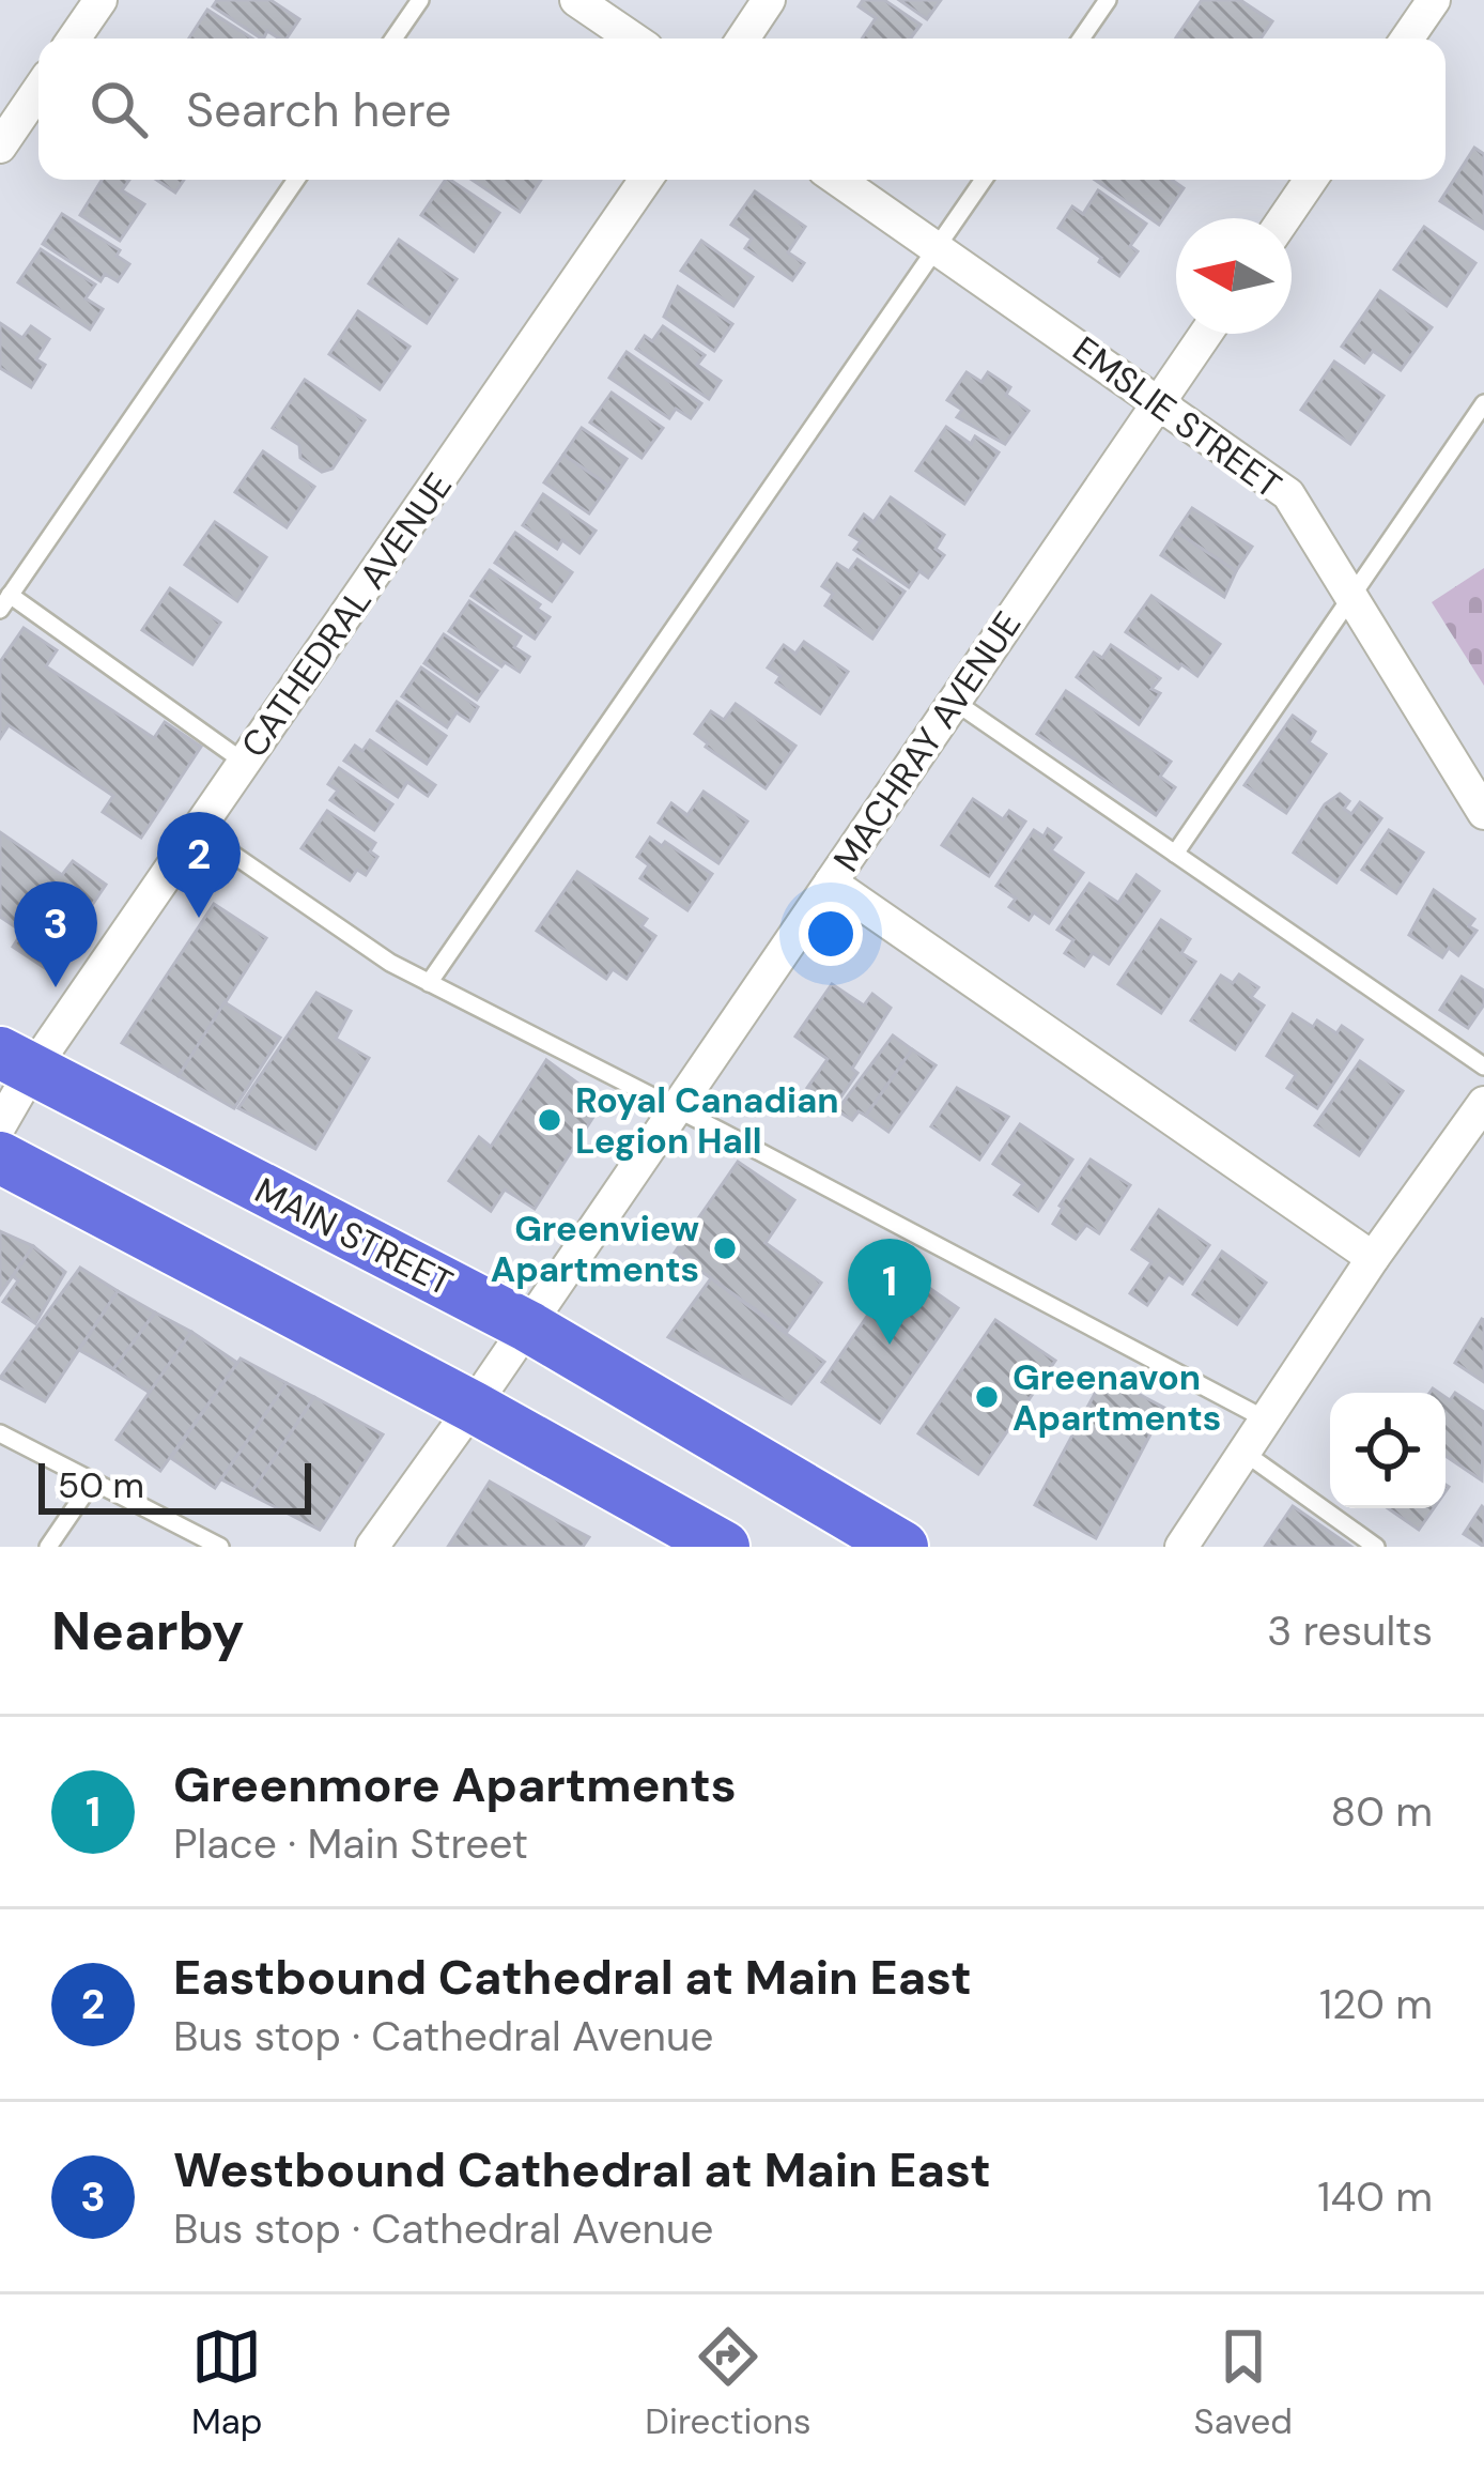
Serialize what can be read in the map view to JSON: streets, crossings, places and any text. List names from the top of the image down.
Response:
{
  "streets": {
    "main road": ["MAIN STREET"],
    "street": ["EMSLIE STREET", "CATHEDRAL AVENUE", "MACHRAY AVENUE"]
  },
  "crossings": [
    ["EMSLIE STREET", "MACHRAY AVENUE"],
    ["CATHEDRAL AVENUE", "MAIN STREET"],
    ["MACHRAY AVENUE", "MAIN STREET"]
  ],
  "places": ["Royal Canadian Legion Hall", "Greenview Apartments", "Greenavon Apartments"],
  "scale_bar": "50 m",
  "north": "left",
  "page": {
    "search": "Search here",
    "pins": ["2", "3", "1"],
    "scale": "50 m",
    "heading": ["Nearby", "3 results"],
    "list": [
      {
        "mark": "1",
        "name": "Greenmore Apartments",
        "note": "Place · Main Street",
        "value": "80 m"
      },
      {
        "mark": "2",
        "name": "Eastbound Cathedral at Main East",
        "note": "Bus stop · Cathedral Avenue",
        "value": "120 m"
      },
      {
        "mark": "3",
        "name": "Westbound Cathedral at Main East",
        "note": "Bus stop · Cathedral Avenue",
        "value": "140 m"
      }
    ],
    "nav": ["Map", "Directions", "Saved"]
  }
}
